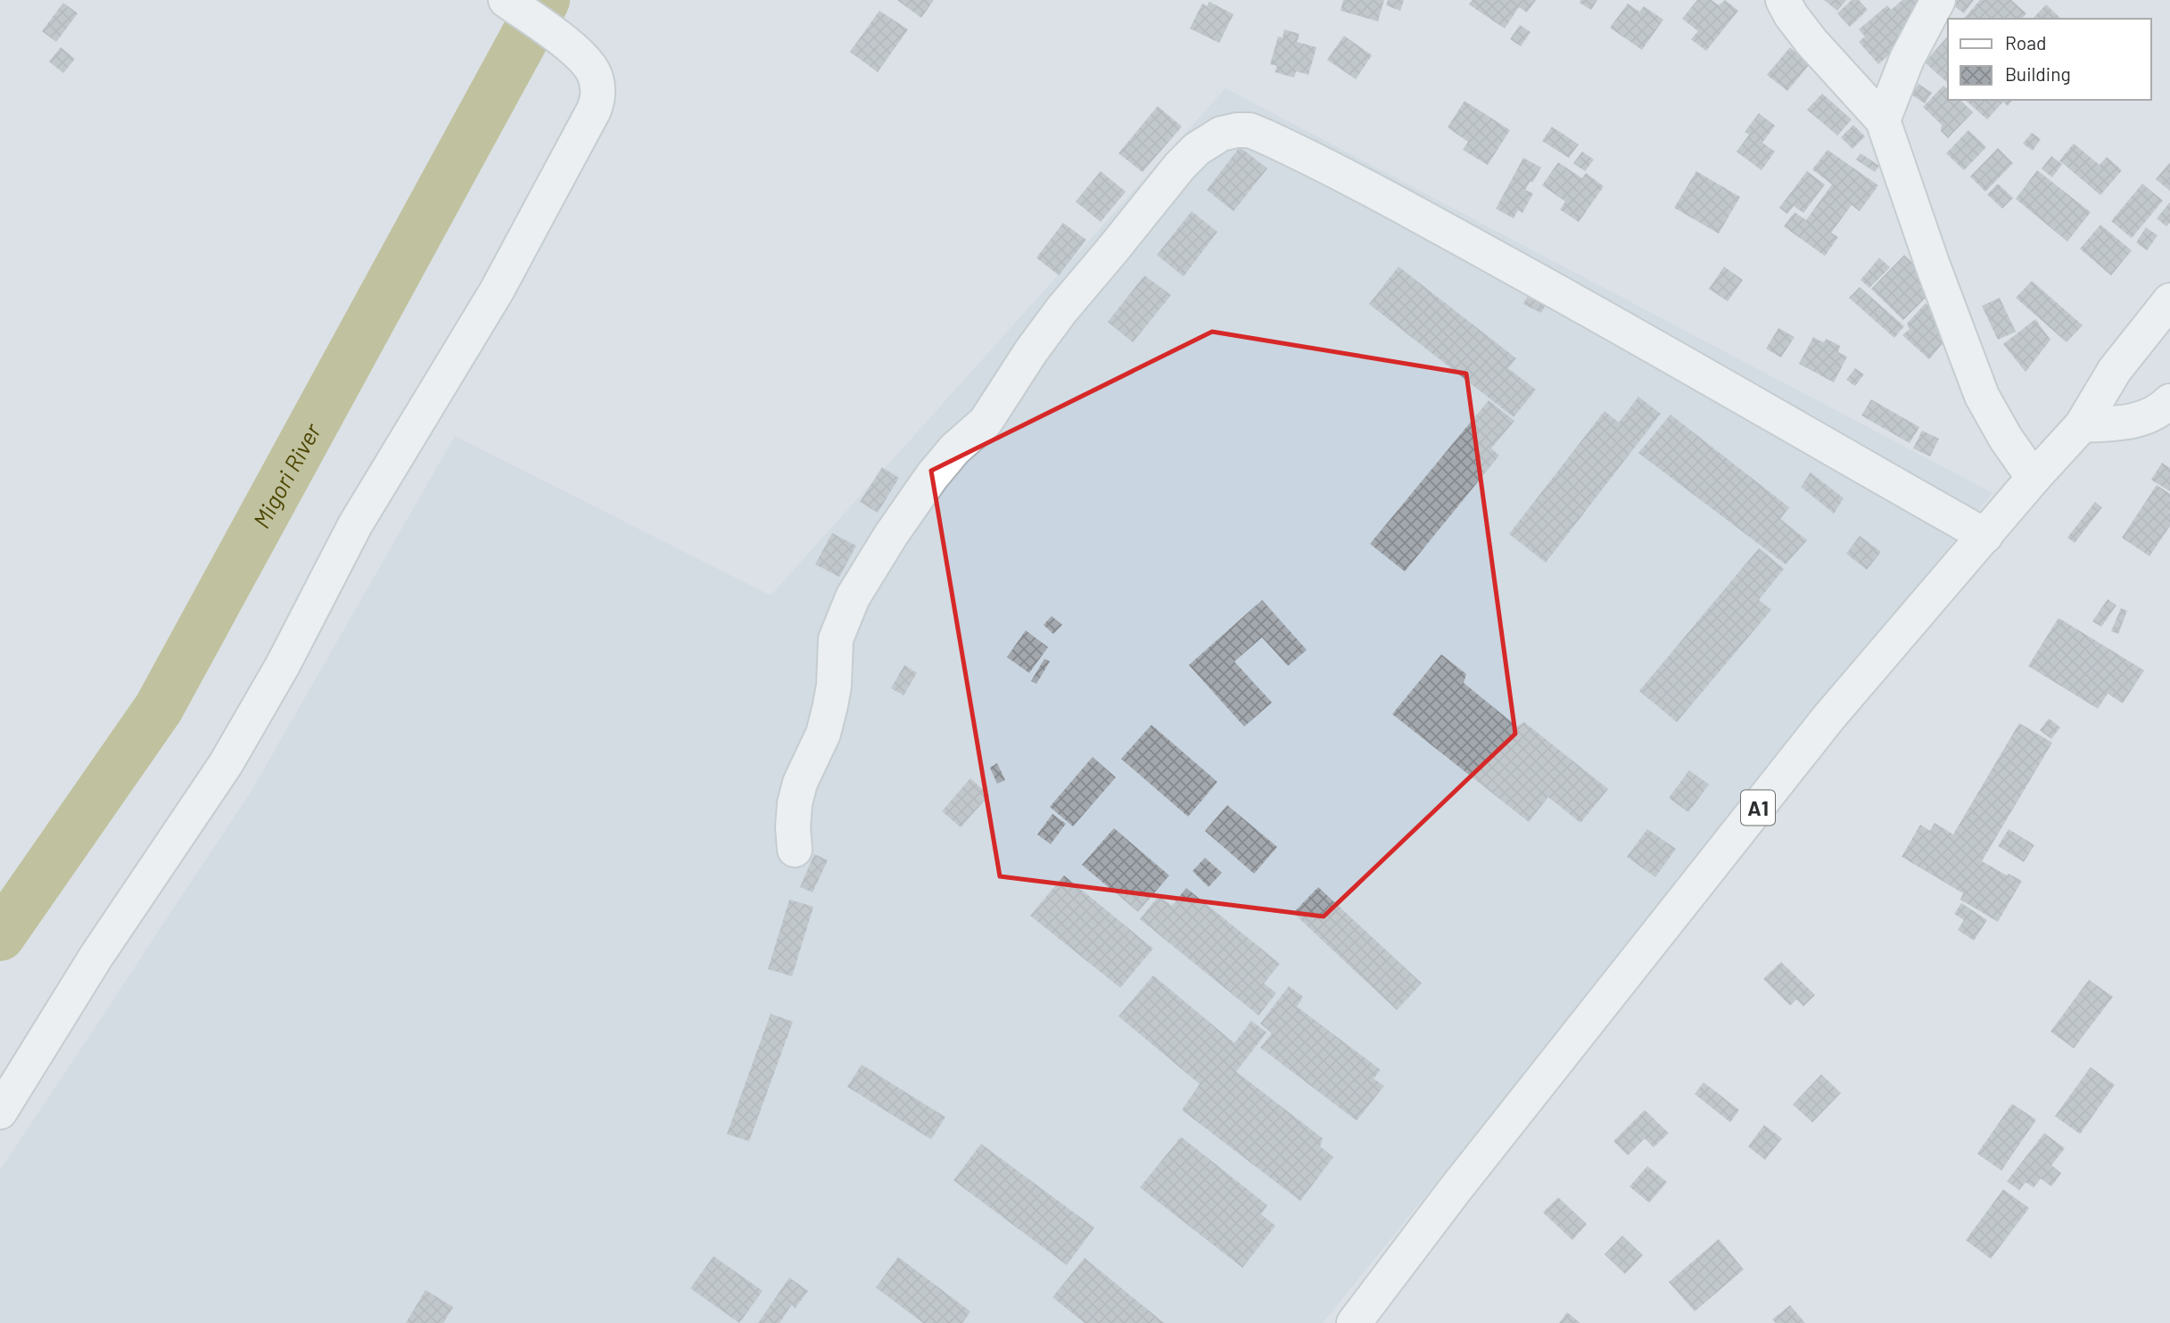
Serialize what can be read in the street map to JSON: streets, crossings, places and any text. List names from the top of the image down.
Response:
{
  "streets": {
    "main road": ["A1"]
  },
  "water": ["Migori River"],
  "legend": ["Road", "Building"]
}
